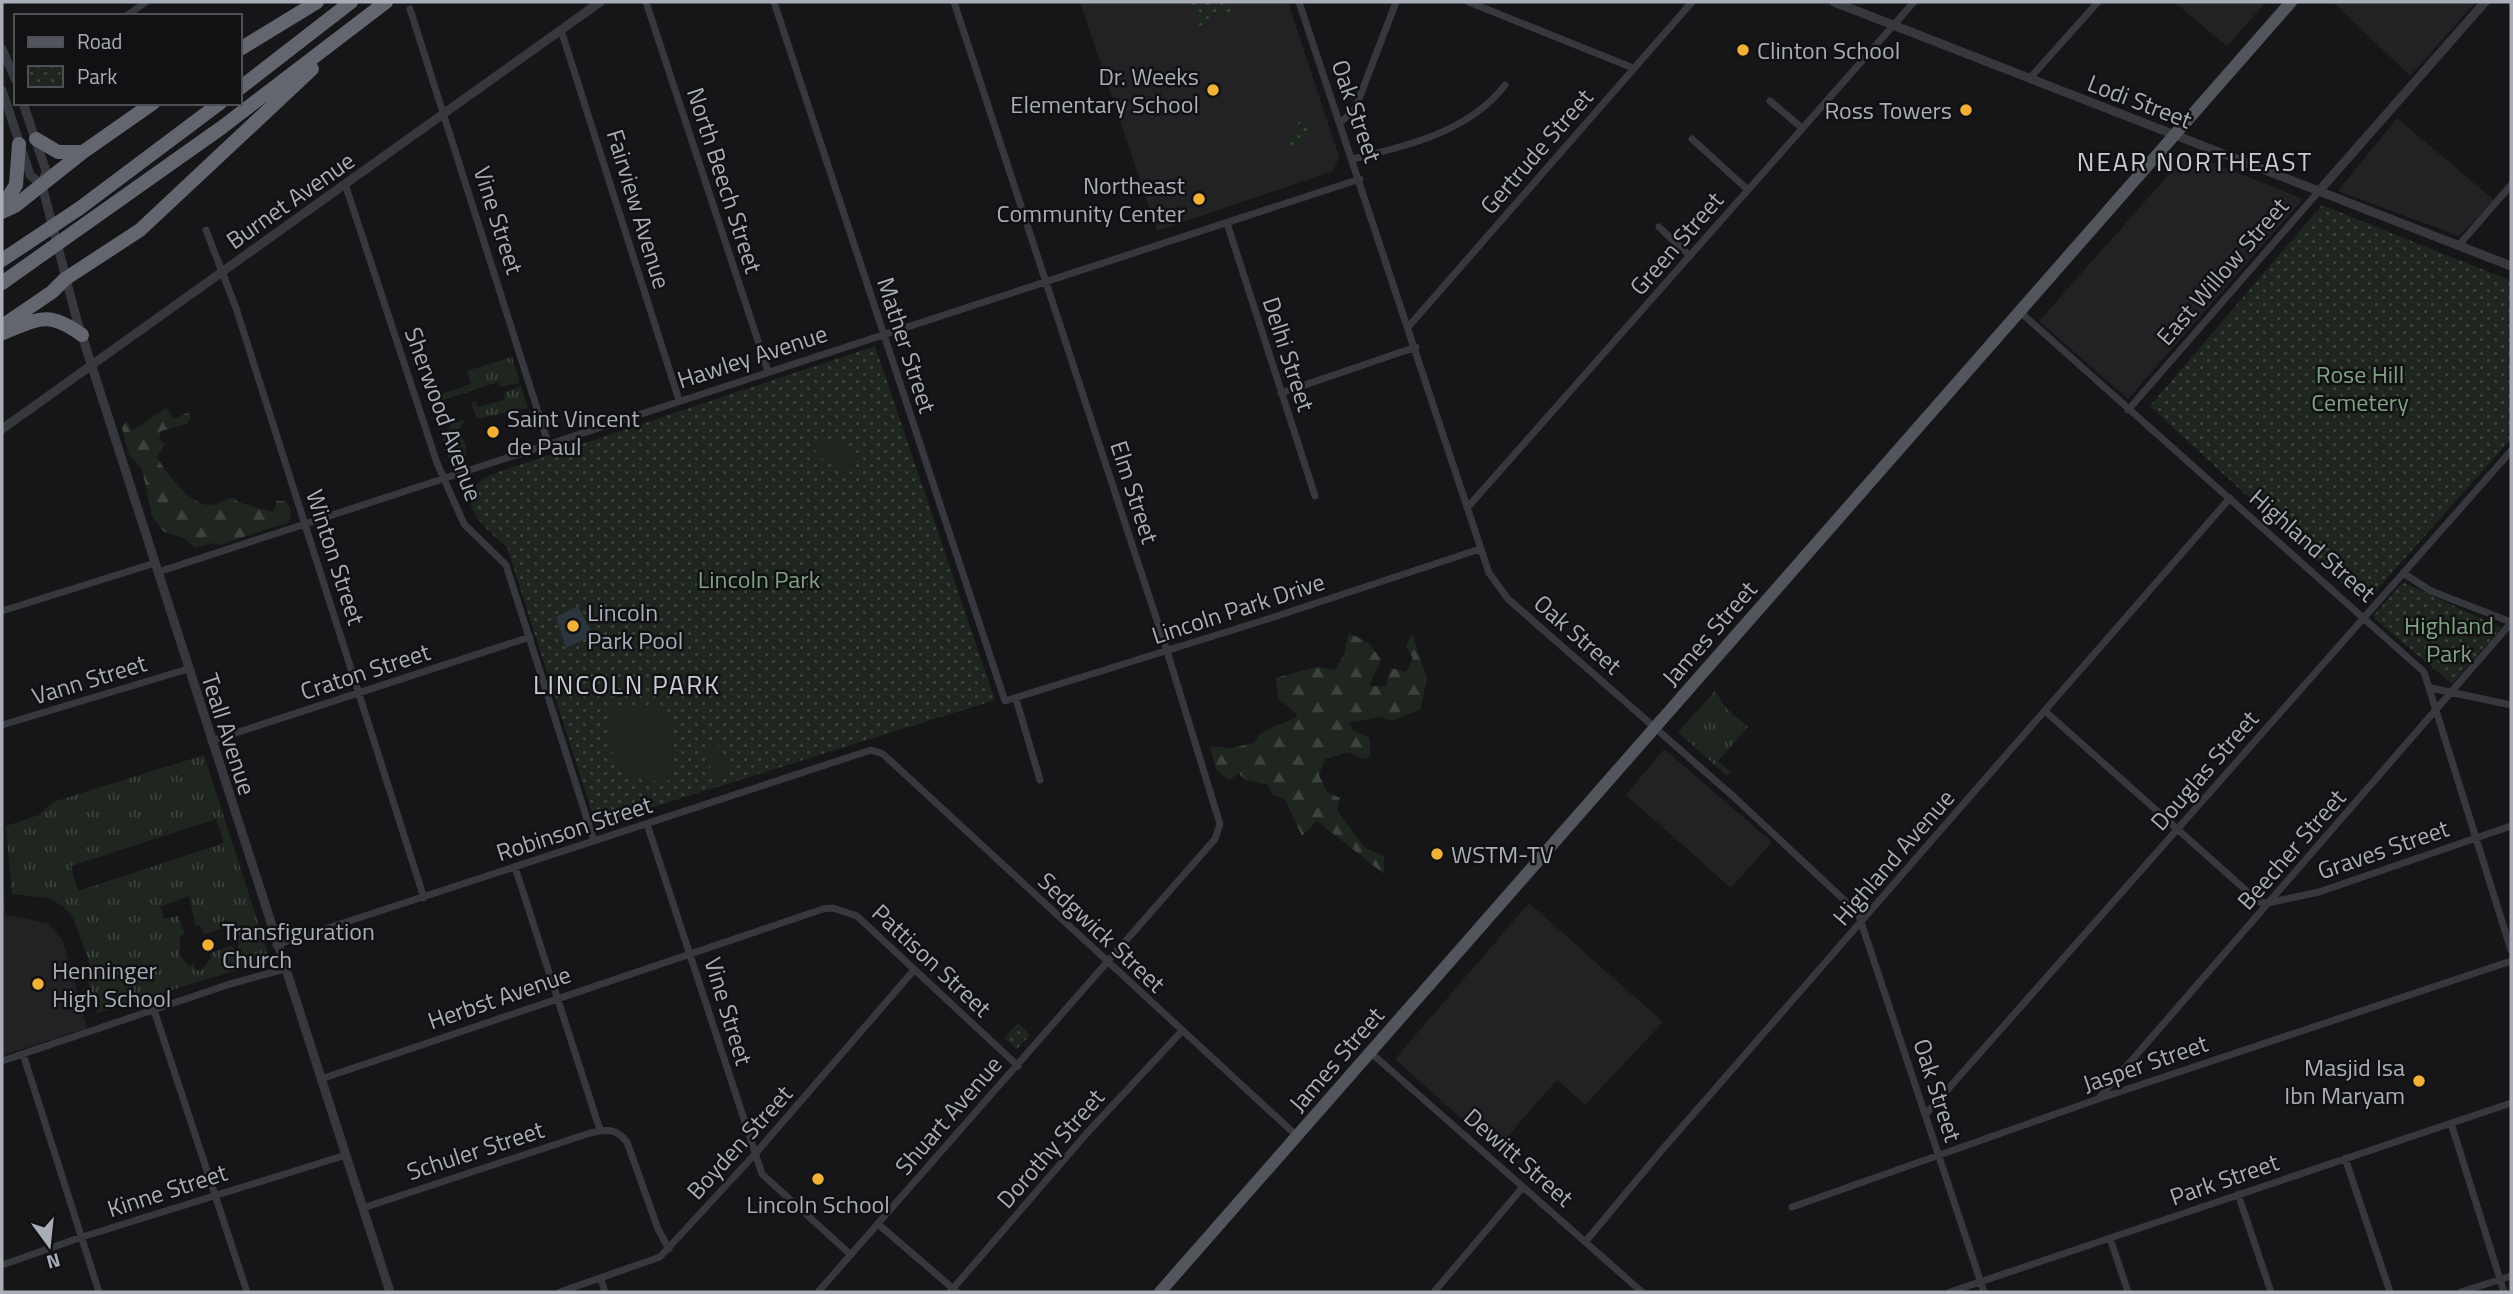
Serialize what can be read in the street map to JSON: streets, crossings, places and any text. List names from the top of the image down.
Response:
{
  "streets": {
    "main road": ["James Street"],
    "street": [
      "Lodi Street",
      "Oak Street",
      "Gertrude Street",
      "North Beech Street",
      "Burnet Avenue",
      "Fairview Avenue",
      "Vine Street",
      "Green Street",
      "East Willow Street",
      "Mather Street",
      "Delhi Street",
      "Hawley Avenue",
      "Sherwood Avenue",
      "Elm Street",
      "Highland Street",
      "Winton Street",
      "Lincoln Park Drive",
      "Craton Street",
      "Vann Street",
      "Teall Avenue",
      "Douglas Street",
      "Robinson Street",
      "Beecher Street",
      "Graves Street",
      "Highland Avenue",
      "Sedgwick Street",
      "Pattison Street",
      "Herbst Avenue",
      "Jasper Street",
      "Shuart Avenue",
      "Boyden Street",
      "Dorothy Street",
      "Schuler Street",
      "Dewitt Street",
      "Park Street",
      "Kinne Street"
    ]
  },
  "crossings": [
    ["Lodi Street", "Green Street"],
    ["Lodi Street", "East Willow Street"],
    ["Lodi Street", "James Street"],
    ["Oak Street", "Gertrude Street"],
    ["Oak Street", "Green Street"],
    ["Oak Street", "Hawley Avenue"],
    ["Oak Street", "Lincoln Park Drive"],
    ["Oak Street", "James Street"],
    ["Oak Street", "Douglas Street"],
    ["Oak Street", "Highland Avenue"],
    ["Oak Street", "Jasper Street"],
    ["Oak Street", "Park Street"],
    ["North Beech Street", "Hawley Avenue"],
    ["Burnet Avenue", "Fairview Avenue"],
    ["Burnet Avenue", "Vine Street"],
    ["Burnet Avenue", "Sherwood Avenue"],
    ["Burnet Avenue", "Winton Street"],
    ["Burnet Avenue", "Teall Avenue"],
    ["Fairview Avenue", "Hawley Avenue"],
    ["Vine Street", "Hawley Avenue"],
    ["Vine Street", "Robinson Street"],
    ["Vine Street", "Pattison Street"],
    ["Vine Street", "Herbst Avenue"],
    ["Vine Street", "Shuart Avenue"],
    ["Vine Street", "Boyden Street"],
    ["East Willow Street", "Highland Street"],
    ["Mather Street", "Hawley Avenue"],
    ["Mather Street", "Lincoln Park Drive"],
    ["Delhi Street", "Hawley Avenue"],
    ["Hawley Avenue", "Sherwood Avenue"],
    ["Hawley Avenue", "Elm Street"],
    ["Hawley Avenue", "Winton Street"],
    ["Hawley Avenue", "Teall Avenue"],
    ["Sherwood Avenue", "Craton Street"],
    ["Sherwood Avenue", "Robinson Street"],
    ["Elm Street", "Lincoln Park Drive"],
    ["Elm Street", "Sedgwick Street"],
    ["Elm Street", "Shuart Avenue"],
    ["Highland Street", "James Street"],
    ["Highland Street", "Douglas Street"],
    ["Highland Street", "Beecher Street"],
    ["Highland Street", "Graves Street"],
    ["Highland Street", "Highland Avenue"],
    ["Winton Street", "Craton Street"],
    ["Winton Street", "Robinson Street"],
    ["James Street", "Sedgwick Street"],
    ["James Street", "Dewitt Street"],
    ["Craton Street", "Teall Avenue"],
    ["Vann Street", "Teall Avenue"],
    ["Teall Avenue", "Robinson Street"],
    ["Teall Avenue", "Herbst Avenue"],
    ["Teall Avenue", "Schuler Street"],
    ["Teall Avenue", "Kinne Street"],
    ["Robinson Street", "Sedgwick Street"],
    ["Beecher Street", "Graves Street"],
    ["Beecher Street", "Jasper Street"],
    ["Highland Avenue", "Dewitt Street"],
    ["Sedgwick Street", "Shuart Avenue"],
    ["Sedgwick Street", "Dorothy Street"],
    ["Pattison Street", "Herbst Avenue"],
    ["Pattison Street", "Shuart Avenue"],
    ["Pattison Street", "Boyden Street"]
  ],
  "districts": ["NEAR NORTHEAST", "LINCOLN PARK"],
  "parks": ["Rose Hill Cemetery", "Lincoln Park", "Highland Park"],
  "places": [
    "Clinton School",
    "Dr. Weeks Elementary School",
    "Ross Towers",
    "Northeast Community Center",
    "Saint Vincent de Paul",
    "Lincoln Park Pool",
    "WSTM-TV",
    "Transfiguration Church",
    "Henninger High School",
    "Masjid Isa Ibn Maryam",
    "Lincoln School"
  ],
  "legend": ["Road", "Park"],
  "north": "bottom"
}
